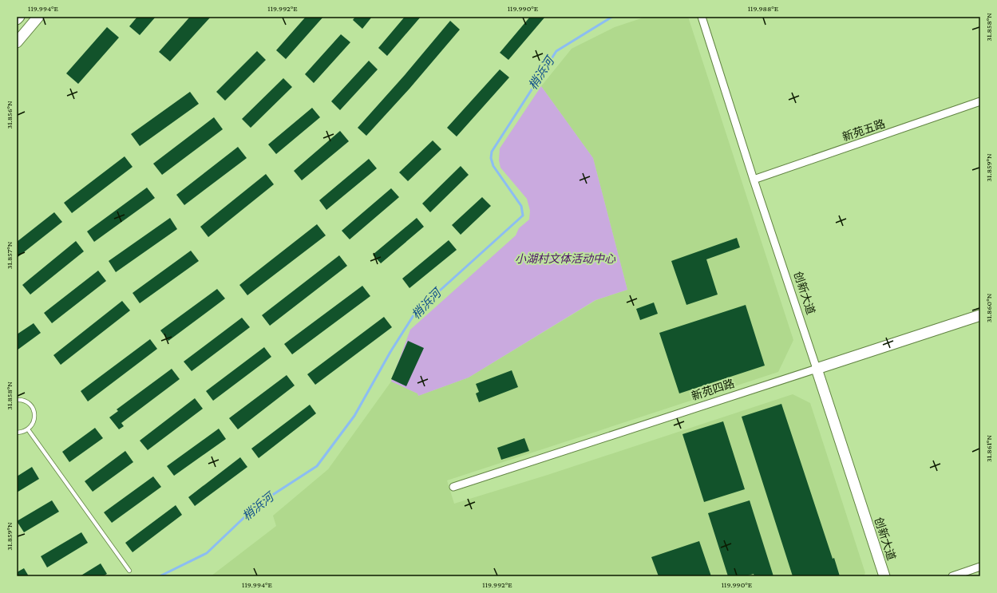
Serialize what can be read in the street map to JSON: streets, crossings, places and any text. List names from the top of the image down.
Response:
{
  "streets": {
    "street": ["新苑五路", "创新大道", "新苑四路"]
  },
  "crossings": [
    ["新苑五路", "创新大道"],
    ["创新大道", "新苑四路"]
  ],
  "water": ["梢浜河"],
  "parks": ["小湖村文体活动中心"],
  "coordinates": [
    "119.994°E",
    "119.992°E",
    "119.990°E",
    "119.988°E",
    "31.858°N",
    "31.856°N",
    "31.859°N",
    "31.857°N",
    "31.860°N",
    "31.861°N"
  ]
}
